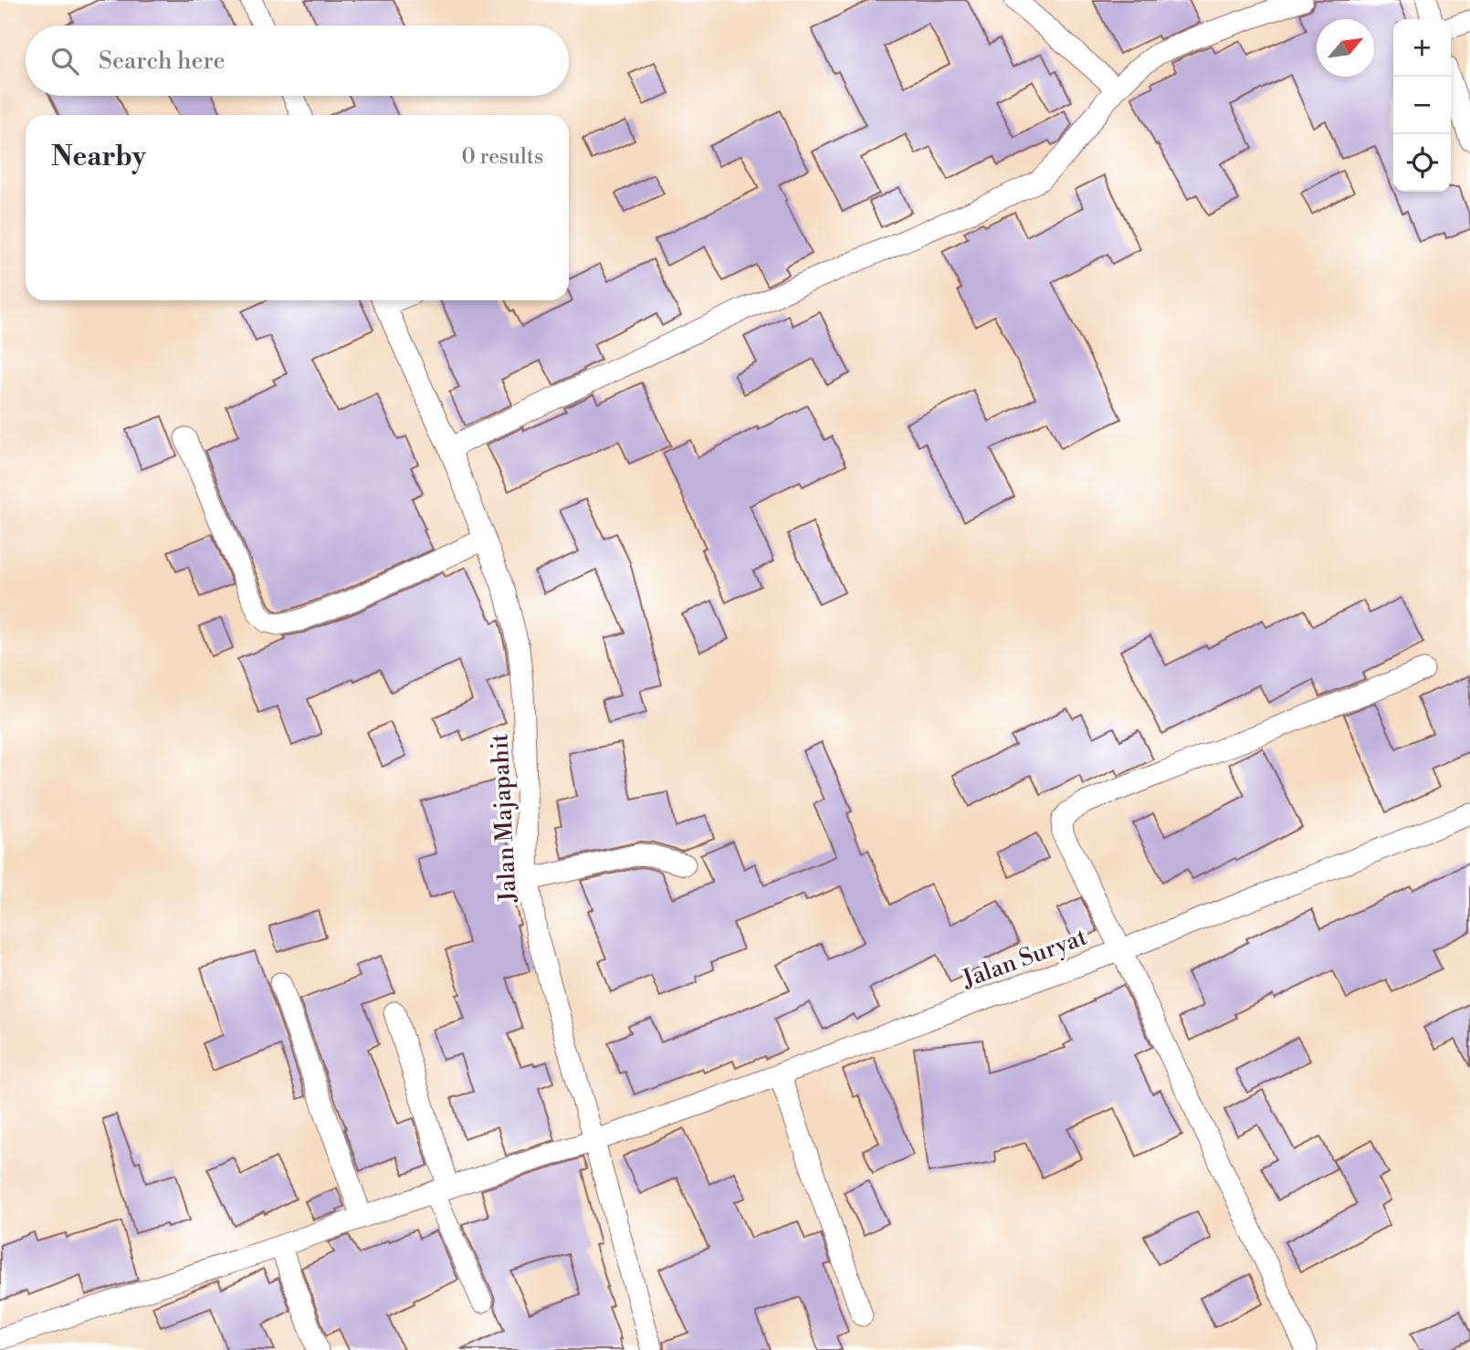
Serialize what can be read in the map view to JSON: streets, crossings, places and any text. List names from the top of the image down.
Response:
{
  "streets": {
    "street": ["Jalan Majapahit", "Jalan Suryat"]
  },
  "crossings": [
    ["Jalan Majapahit", "Jalan Suryat"]
  ],
  "north": "top right",
  "page": {
    "map_buttons": ["+", "−"],
    "search": "Search here",
    "heading": ["Nearby", "0 results"]
  }
}
